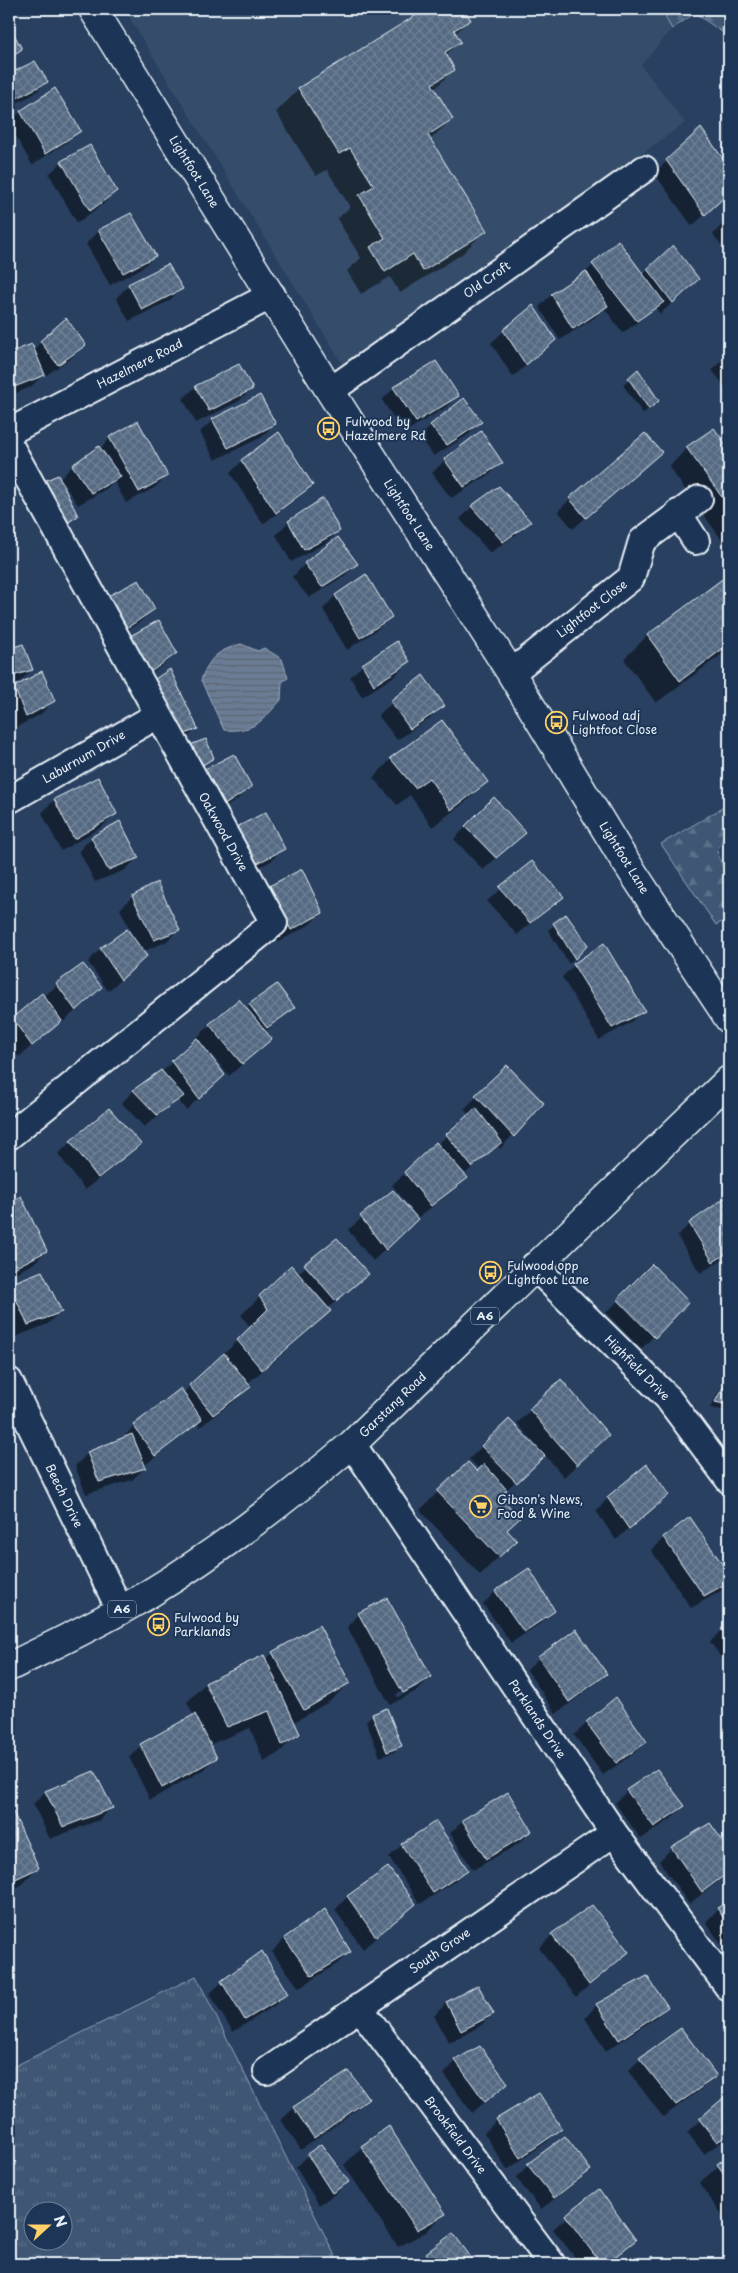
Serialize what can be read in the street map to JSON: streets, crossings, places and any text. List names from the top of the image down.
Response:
{
  "streets": {
    "main road": ["Lightfoot Lane", "A6", "Garstang Road"],
    "street": [
      "Old Croft",
      "Hazelmere Road",
      "Lightfoot Close",
      "Laburnum Drive",
      "Oakwood Drive",
      "Highfield Drive",
      "Beech Drive",
      "Parklands Drive",
      "South Grove",
      "Brookfield Drive"
    ]
  },
  "crossings": [
    ["Lightfoot Lane", "Old Croft"],
    ["Lightfoot Lane", "Hazelmere Road"],
    ["Lightfoot Lane", "Lightfoot Close"],
    ["Laburnum Drive", "Oakwood Drive"],
    ["Highfield Drive", "Garstang Road"],
    ["Garstang Road", "Beech Drive"],
    ["Garstang Road", "Parklands Drive"],
    ["Parklands Drive", "South Grove"],
    ["South Grove", "Brookfield Drive"]
  ],
  "places": {
    "bus stop": [
      "Fulwood by Hazelmere Rd",
      "Fulwood adj Lightfoot Close",
      "Fulwood opp Lightfoot Lane",
      "Fulwood by Parklands"
    ],
    "supermarket": ["Gibson's News, Food & Wine"]
  },
  "north": "right"
}
